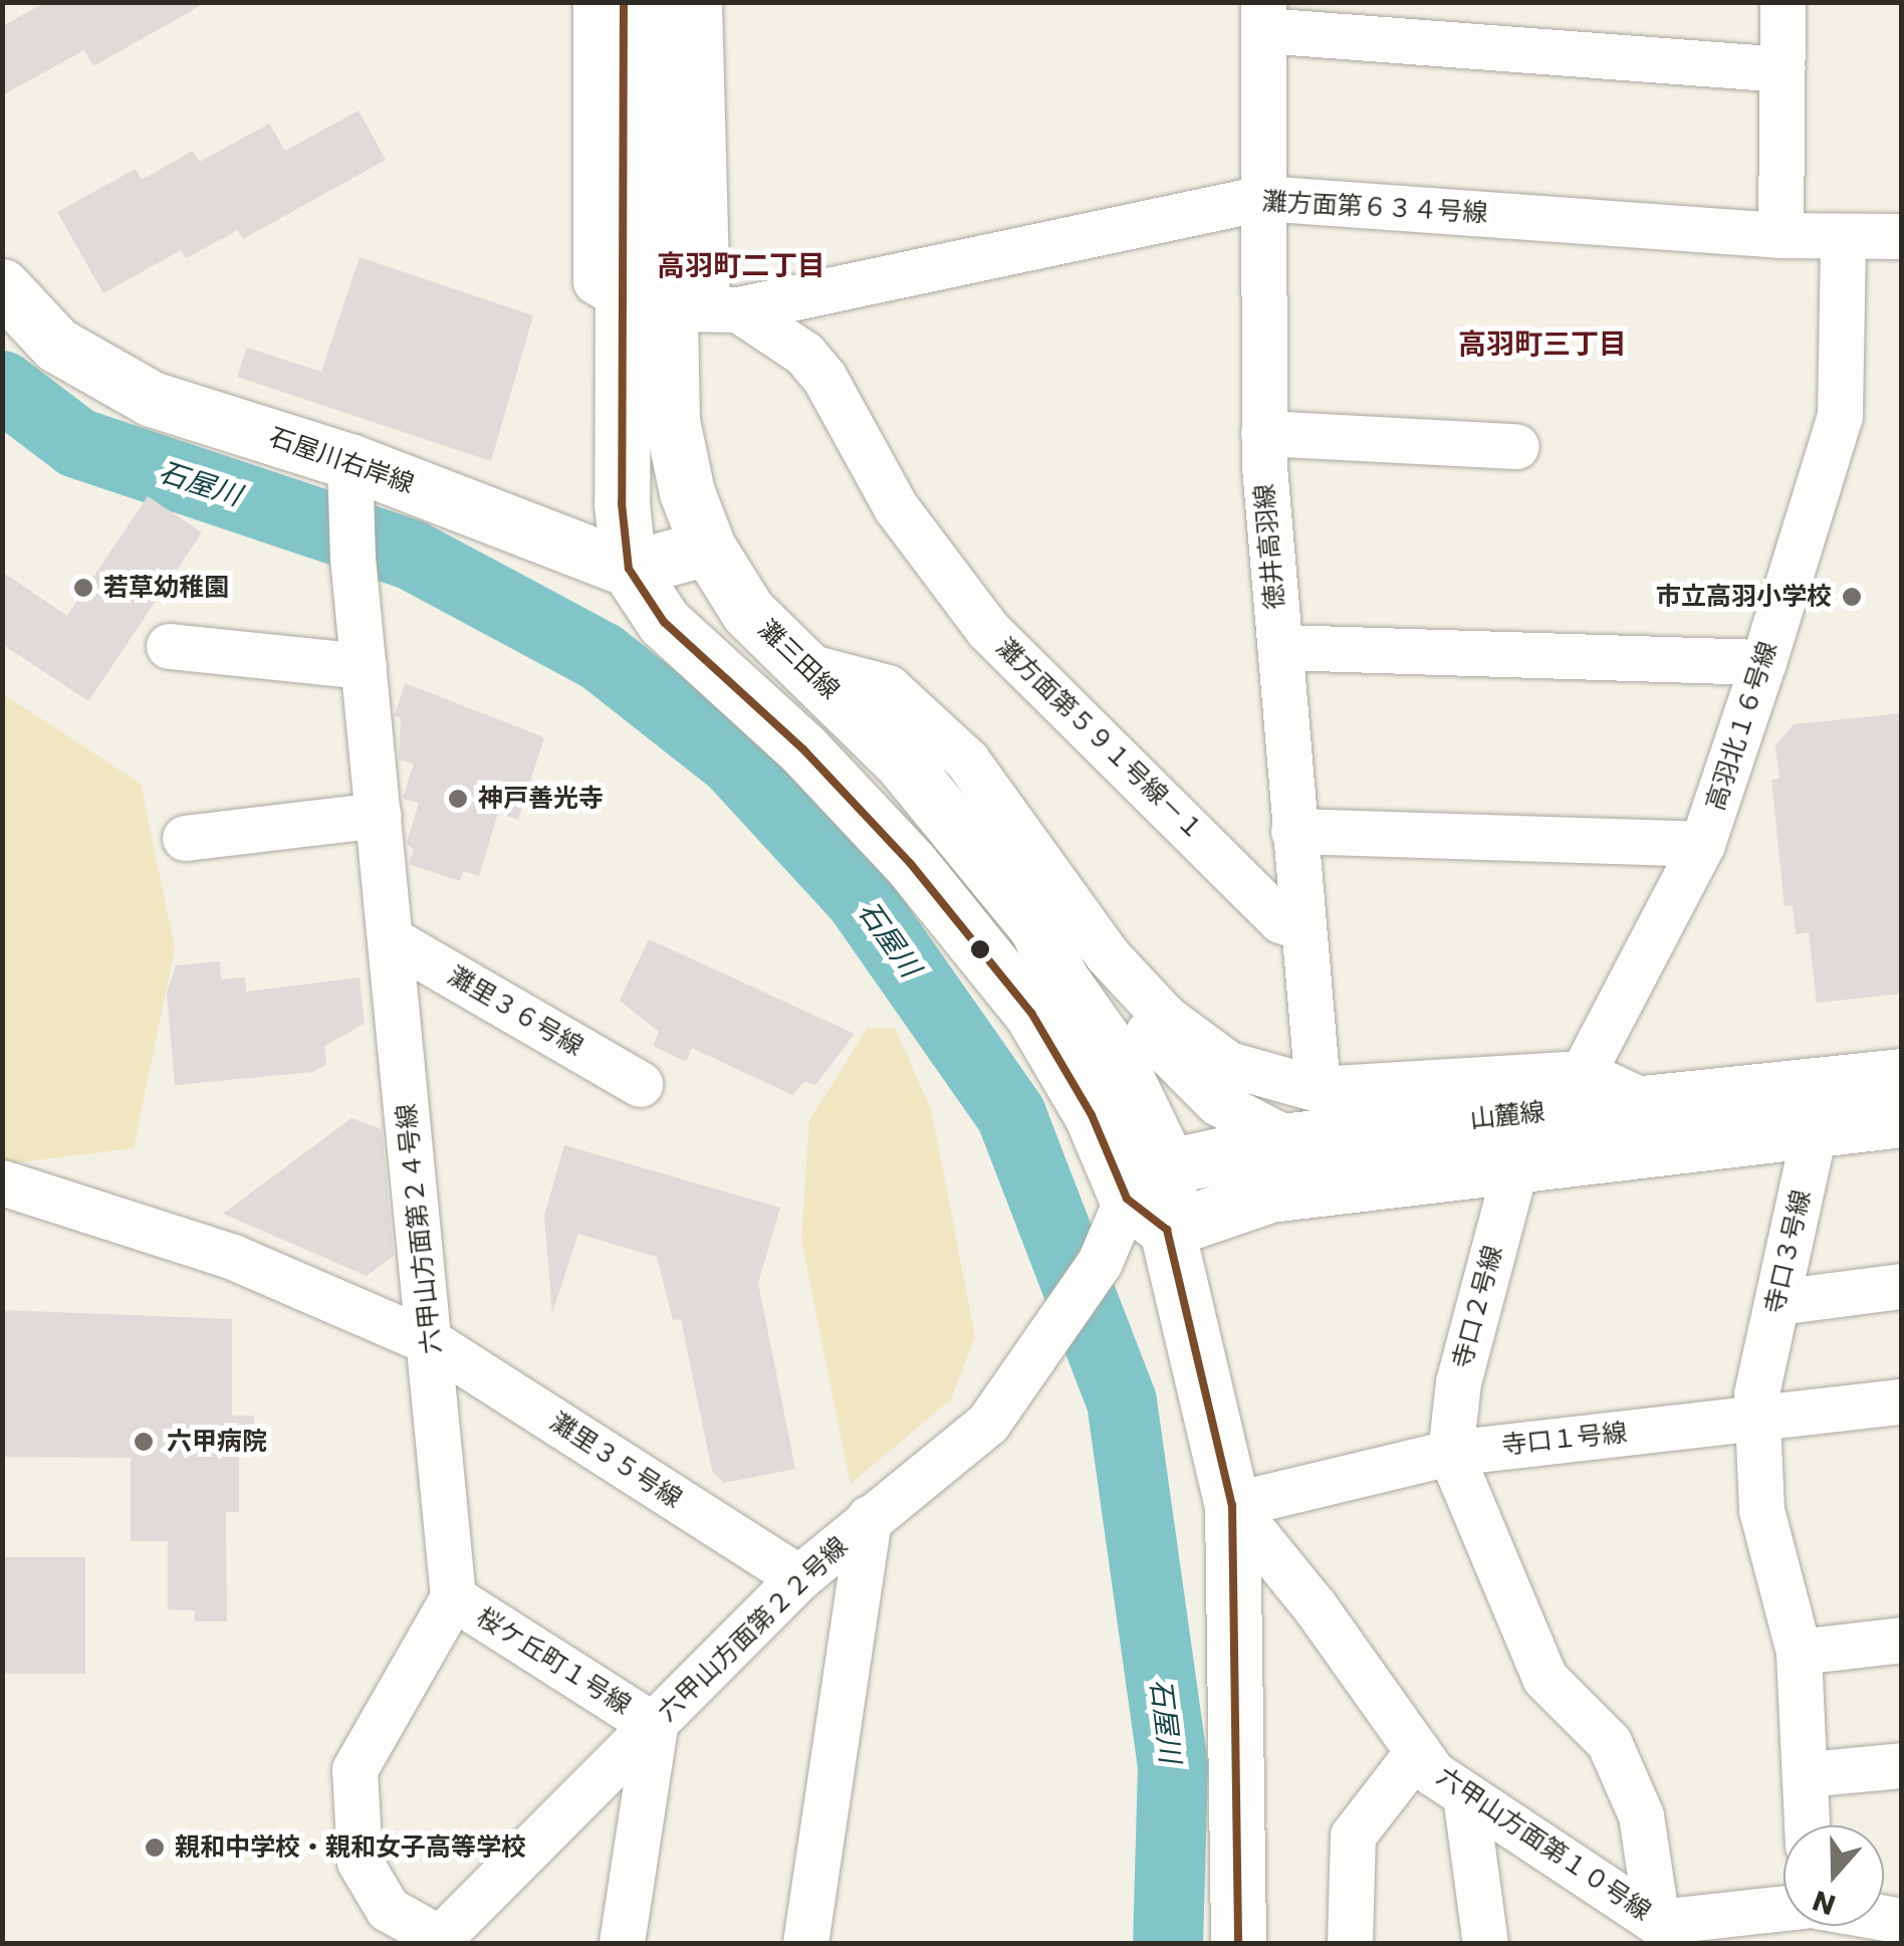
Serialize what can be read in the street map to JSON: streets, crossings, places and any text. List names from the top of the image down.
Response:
{
  "streets": {
    "main road": ["石屋川右岸線", "灘三田線", "山麓線"],
    "street": [
      "灘方面第６３４号線",
      "徳井高羽線",
      "高羽北１６号線",
      "灘方面第５９１号線－１",
      "灘里３６号線",
      "六甲山方面第２４号線",
      "寺口３号線",
      "寺口２号線",
      "寺口１号線",
      "灘里３５号線",
      "六甲山方面第２２号線",
      "桜ケ丘町１号線",
      "六甲山方面第１０号線"
    ]
  },
  "crossings": [
    ["灘方面第６３４号線", "徳井高羽線"],
    ["灘方面第６３４号線", "灘三田線"],
    ["灘方面第６３４号線", "高羽北１６号線"],
    ["灘方面第６３４号線", "灘方面第５９１号線－１"],
    ["石屋川右岸線", "灘三田線"],
    ["石屋川右岸線", "六甲山方面第２４号線"],
    ["徳井高羽線", "灘方面第５９１号線－１"],
    ["灘三田線", "灘方面第５９１号線－１"],
    ["灘三田線", "山麓線"],
    ["灘三田線", "寺口１号線"],
    ["灘三田線", "六甲山方面第２２号線"],
    ["灘三田線", "六甲山方面第１０号線"],
    ["灘里３６号線", "六甲山方面第２４号線"],
    ["山麓線", "寺口３号線"],
    ["山麓線", "寺口２号線"],
    ["山麓線", "六甲山方面第２２号線"],
    ["六甲山方面第２４号線", "灘里３５号線"],
    ["六甲山方面第２４号線", "桜ケ丘町１号線"],
    ["寺口３号線", "寺口１号線"],
    ["寺口２号線", "寺口１号線"],
    ["寺口１号線", "六甲山方面第１０号線"],
    ["灘里３５号線", "六甲山方面第２２号線"],
    ["六甲山方面第２２号線", "桜ケ丘町１号線"]
  ],
  "districts": ["高羽町二丁目", "高羽町三丁目"],
  "water": ["石屋川"],
  "places": [
    "若草幼稚園",
    "市立高羽小学校",
    "神戸善光寺",
    "六甲病院",
    "親和中学校・親和女子高等学校"
  ],
  "north": "bottom"
}
